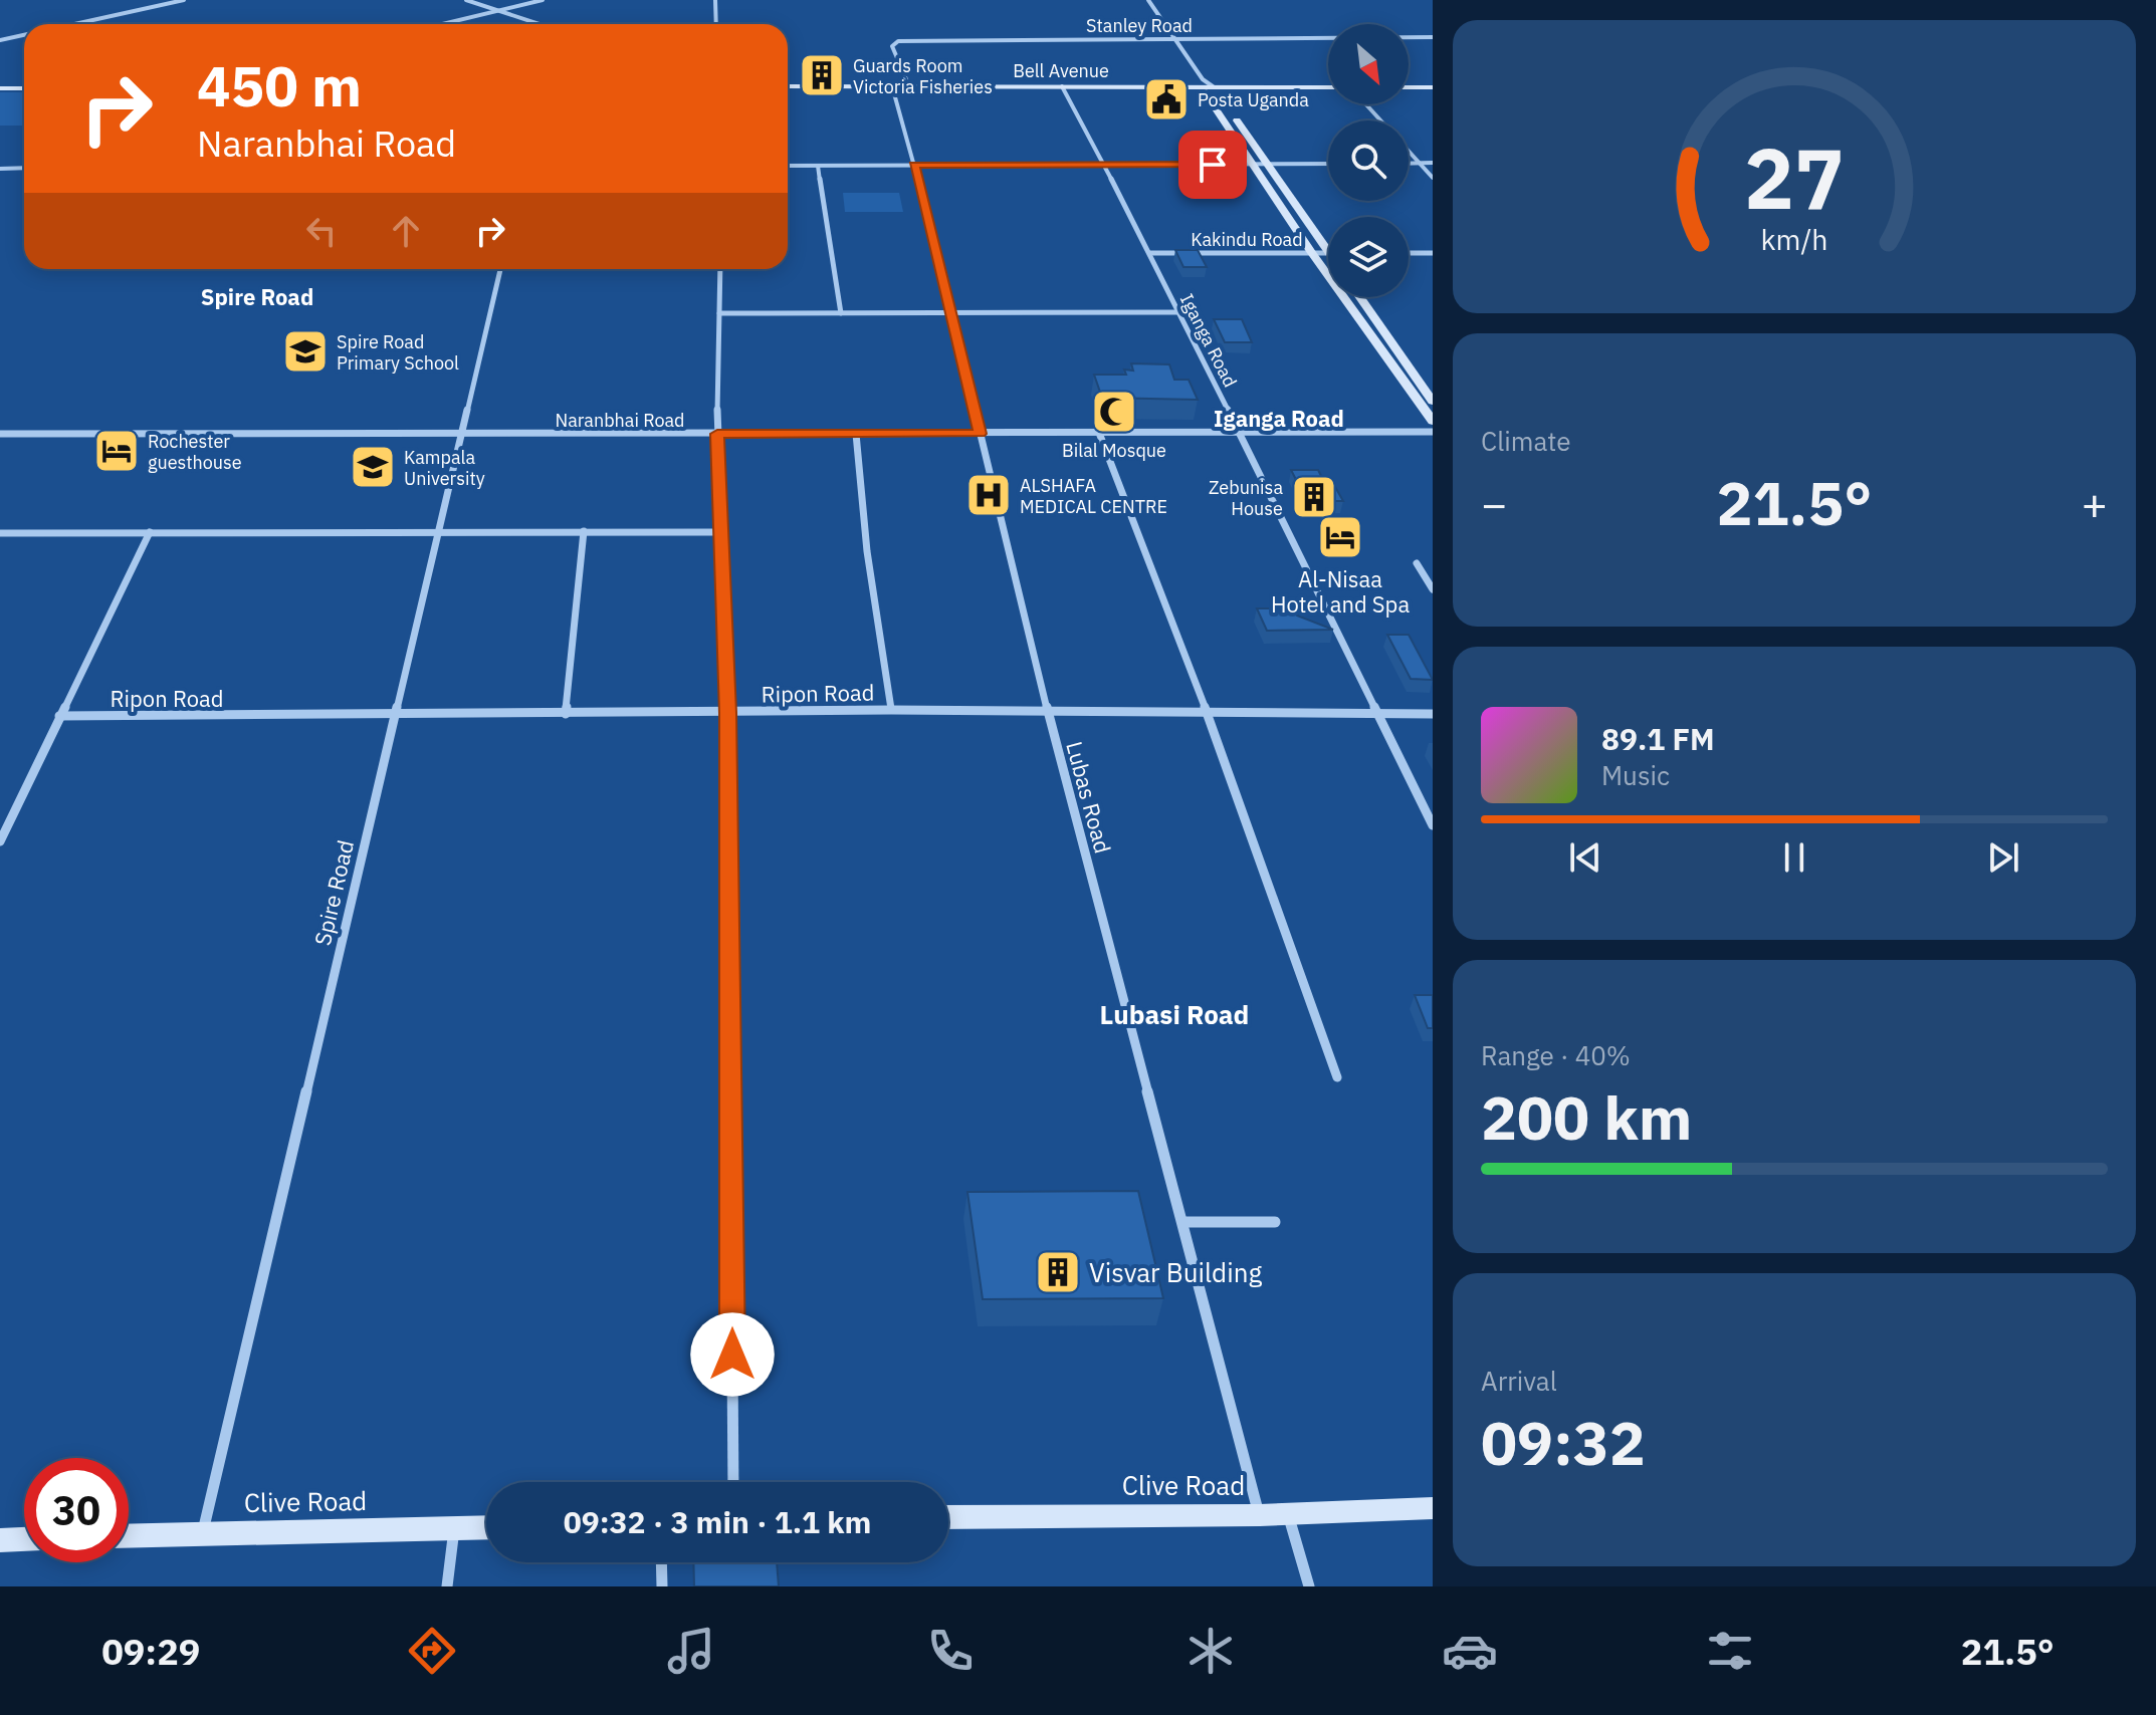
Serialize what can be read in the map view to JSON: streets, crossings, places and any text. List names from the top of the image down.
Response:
{
  "streets": {
    "street": [
      "Stanley Road",
      "Bell Avenue",
      "Kakindu Road",
      "Iganga Road",
      "Naranbhai Road",
      "Ripon Road",
      "Lubas Road",
      "Spire Road",
      "Clive Road"
    ]
  },
  "crossings": [
    ["Stanley Road", "Bell Avenue"],
    ["Bell Avenue", "Iganga Road"],
    ["Bell Avenue", "Lubas Road"],
    ["Kakindu Road", "Iganga Road"],
    ["Iganga Road", "Naranbhai Road"],
    ["Iganga Road", "Ripon Road"],
    ["Naranbhai Road", "Lubas Road"],
    ["Naranbhai Road", "Spire Road"],
    ["Ripon Road", "Lubas Road"],
    ["Ripon Road", "Spire Road"],
    ["Lubas Road", "Clive Road"],
    ["Spire Road", "Clive Road"]
  ],
  "districts": ["Spire Road", "Iganga Road", "Lubasi Road"],
  "places": {
    "building": ["Guards Room Victoria Fisheries", "Zebunisa House", "Visvar Building"],
    "public building": ["Posta Uganda"],
    "school or university": ["Spire Road Primary School", "Kampala University"],
    "mosque": ["Bilal Mosque"],
    "hotel": ["Rochester guesthouse", "Al-Nisaa Hotel and Spa"],
    "hospital": ["ALSHAFA MEDICAL CENTRE"]
  },
  "north": "bottom right",
  "page": {
    "turn": ["450 m", "Naranbhai Road"],
    "tile": [
      "Climate",
      ["Range · 40%", "200 km"],
      ["Arrival", "09:32"]
    ],
    "heat": ["−", "21.5°", "+"],
    "song": ["89.1 FM", "Music"],
    "limit": "30",
    "trip": "09:32 · 3 min · 1.1 km",
    "tabs": ["09:29", "21.5°"],
    "gauge": ["27", "km/h"]
  }
}
